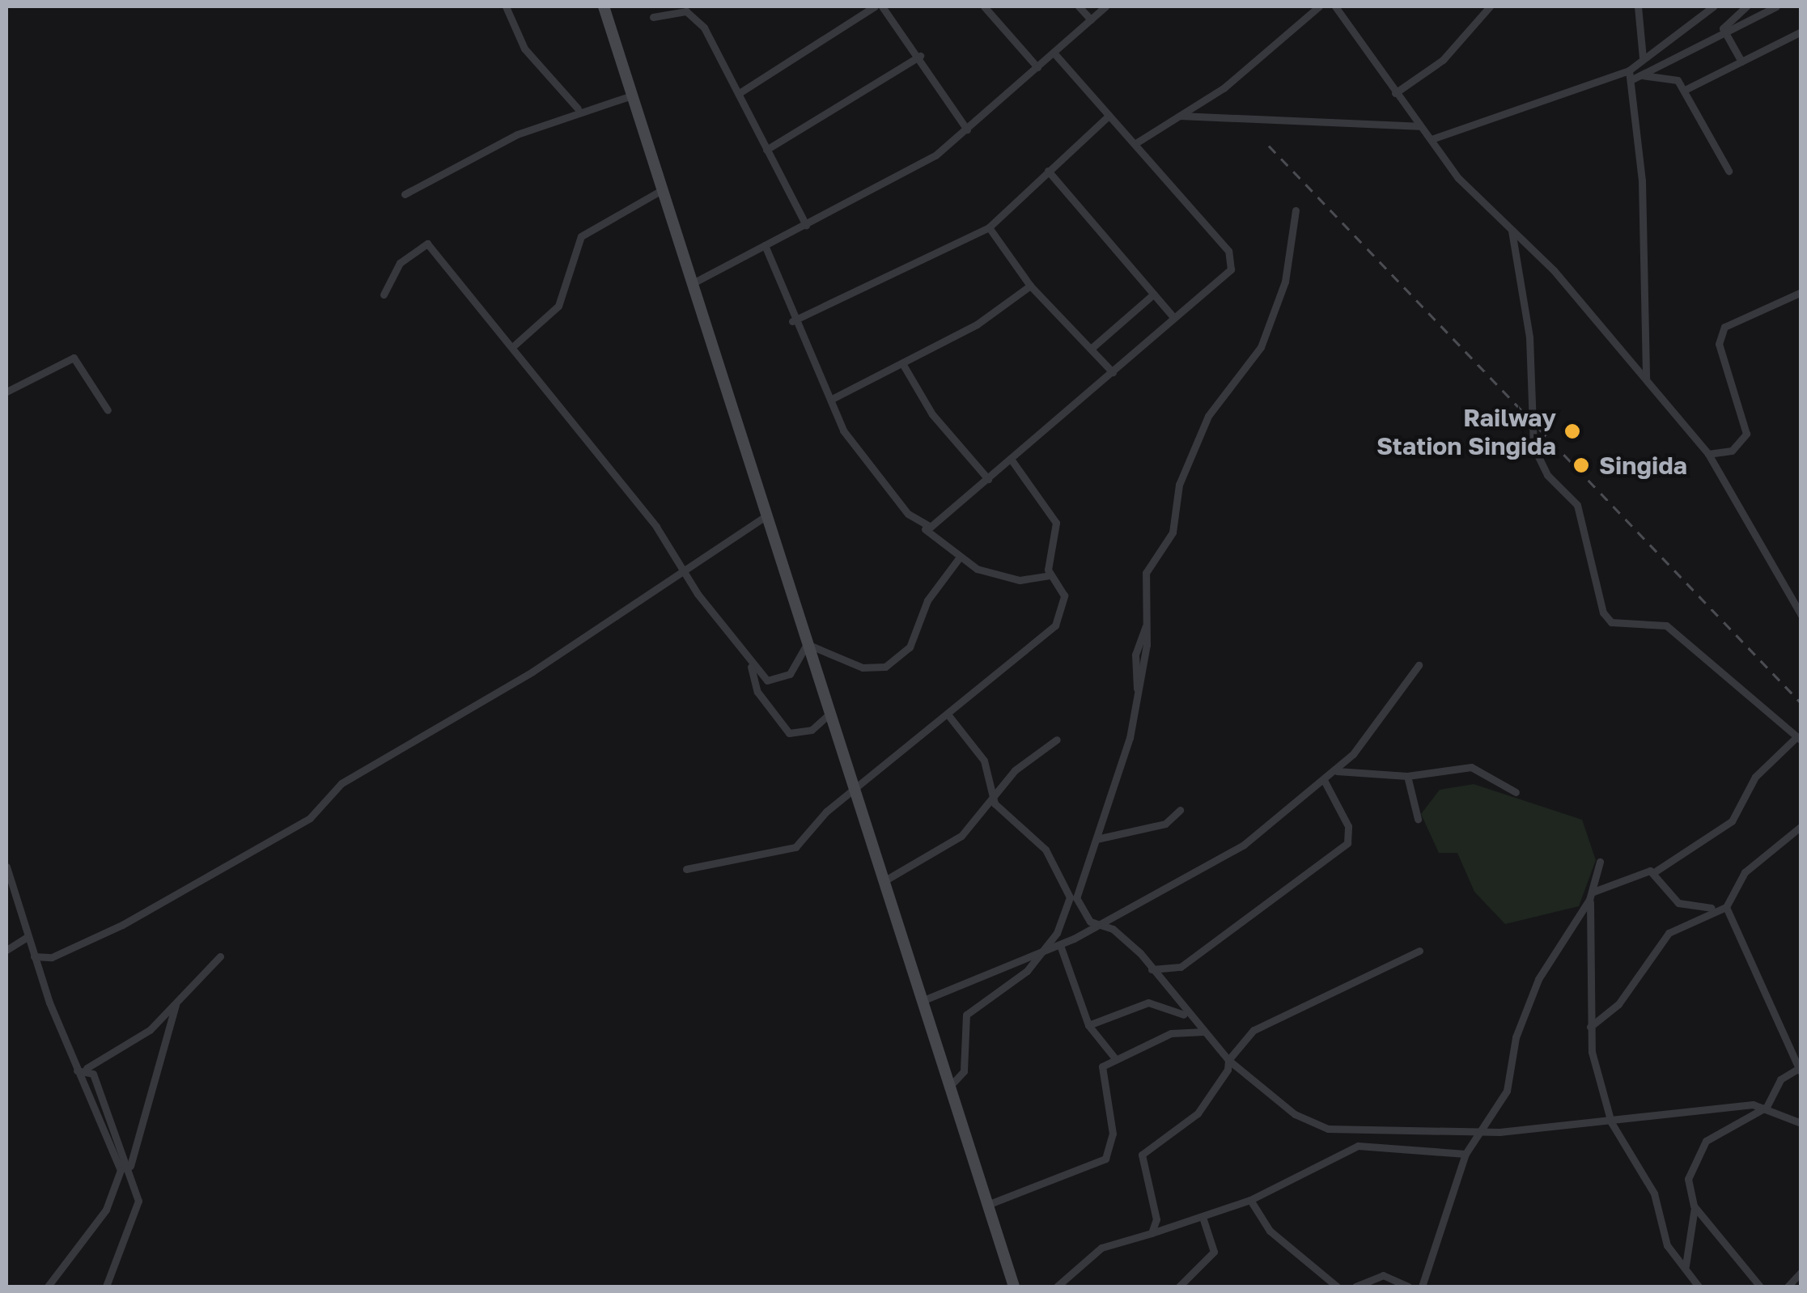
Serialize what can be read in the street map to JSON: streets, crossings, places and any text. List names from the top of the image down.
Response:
{
  "places": ["Railway Station Singida", "Singida"]
}
